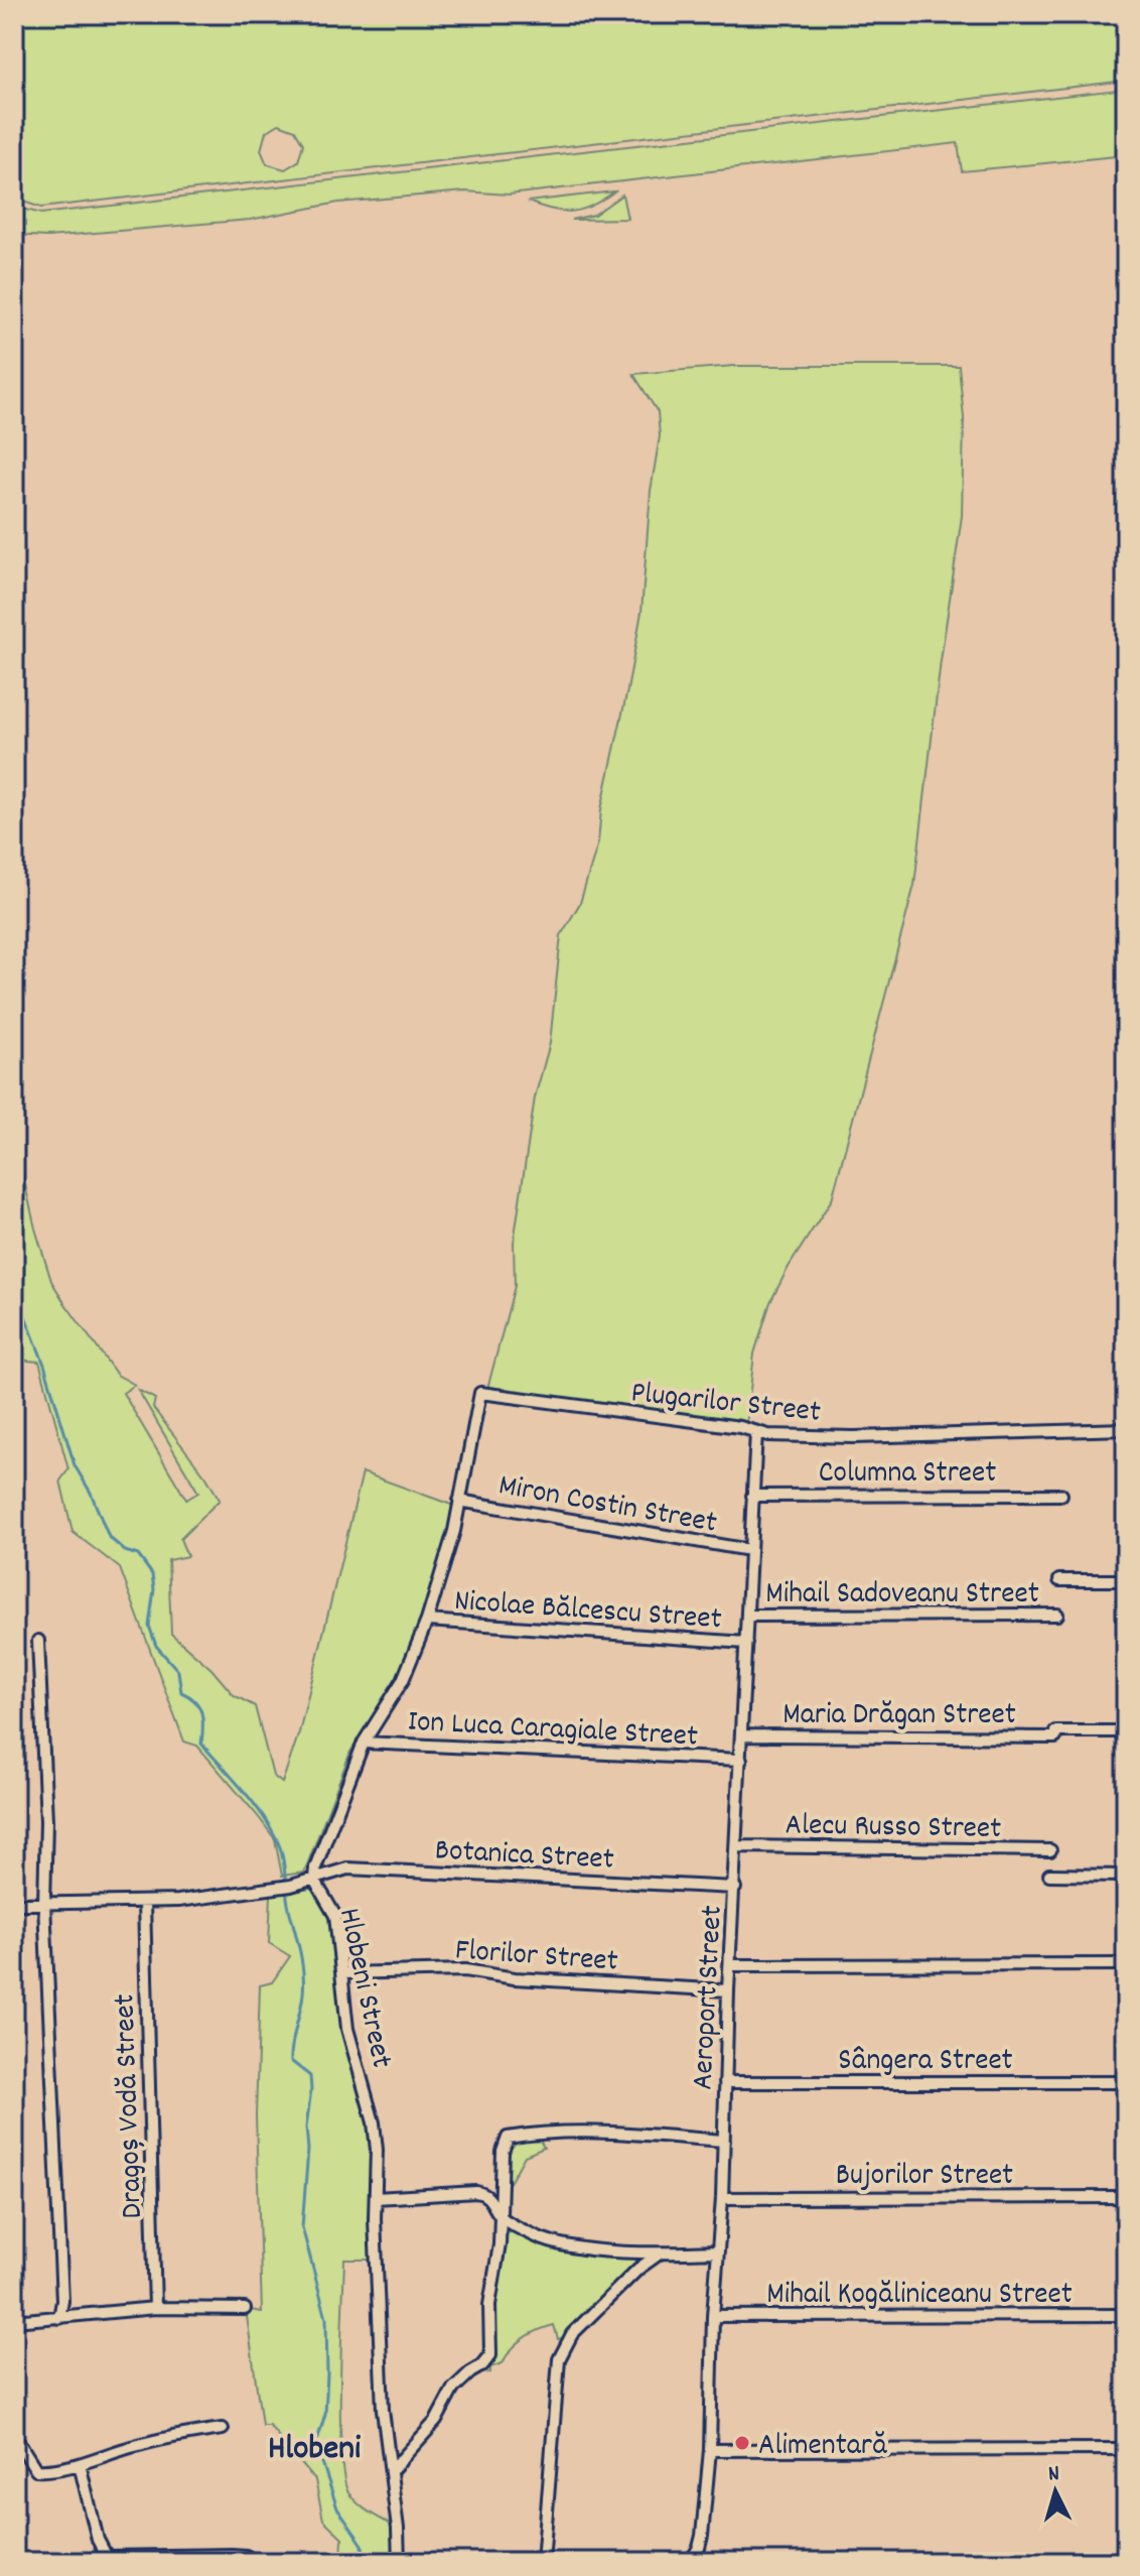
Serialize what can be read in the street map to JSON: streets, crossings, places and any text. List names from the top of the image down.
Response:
{
  "streets": {
    "street": [
      "Plugarilor Street",
      "Columna Street",
      "Miron Costin Street",
      "Mihail Sadoveanu Street",
      "Nicolae Bălcescu Street",
      "Maria Drăgan Street",
      "Ion Luca Caragiale Street",
      "Alecu Russo Street",
      "Botanica Street",
      "Florilor Street",
      "Hlobeni Street",
      "Aeroport Street",
      "Sângera Street",
      "Dragoș Vodă Street",
      "Bujorilor Street",
      "Mihail Kogăliniceanu Street"
    ]
  },
  "crossings": [
    ["Plugarilor Street", "Miron Costin Street"],
    ["Plugarilor Street", "Hlobeni Street"],
    ["Plugarilor Street", "Aeroport Street"],
    ["Columna Street", "Aeroport Street"],
    ["Miron Costin Street", "Hlobeni Street"],
    ["Miron Costin Street", "Aeroport Street"],
    ["Mihail Sadoveanu Street", "Aeroport Street"],
    ["Nicolae Bălcescu Street", "Hlobeni Street"],
    ["Nicolae Bălcescu Street", "Aeroport Street"],
    ["Maria Drăgan Street", "Aeroport Street"],
    ["Ion Luca Caragiale Street", "Hlobeni Street"],
    ["Ion Luca Caragiale Street", "Aeroport Street"],
    ["Alecu Russo Street", "Aeroport Street"],
    ["Botanica Street", "Hlobeni Street"],
    ["Botanica Street", "Aeroport Street"],
    ["Botanica Street", "Dragoș Vodă Street"],
    ["Florilor Street", "Hlobeni Street"],
    ["Florilor Street", "Aeroport Street"],
    ["Aeroport Street", "Sângera Street"],
    ["Aeroport Street", "Bujorilor Street"],
    ["Aeroport Street", "Mihail Kogăliniceanu Street"]
  ],
  "districts": ["Hlobeni"],
  "places": ["Alimentară"],
  "north": "top"
}
